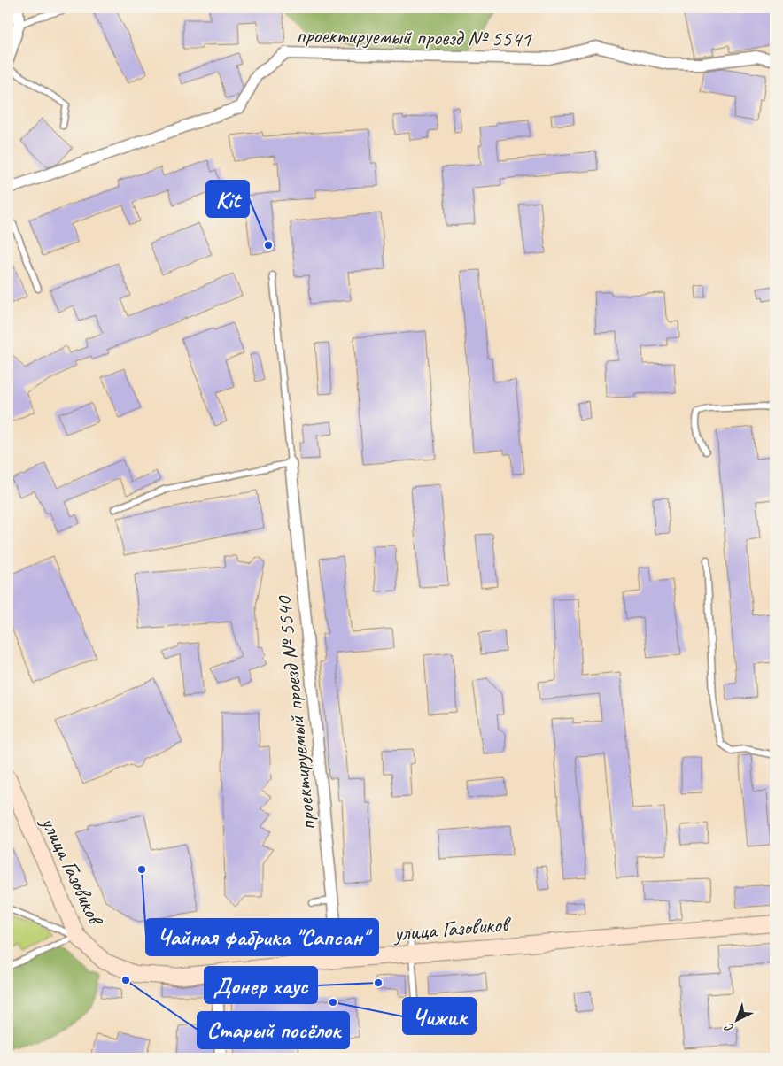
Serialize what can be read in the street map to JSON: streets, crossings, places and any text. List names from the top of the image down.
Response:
{
  "streets": {
    "street": ["проектируемый проезд № 5541", "проектируемый проезд № 5540", "улица Газовиков"]
  },
  "crossings": [
    ["проектируемый проезд № 5540", "улица Газовиков"]
  ],
  "places": [
    "Kit",
    "Чайная фабрика \"Сапсан\"",
    "Старый посёлок",
    "Донер хаус",
    "Чижик"
  ],
  "north": "bottom left"
}
